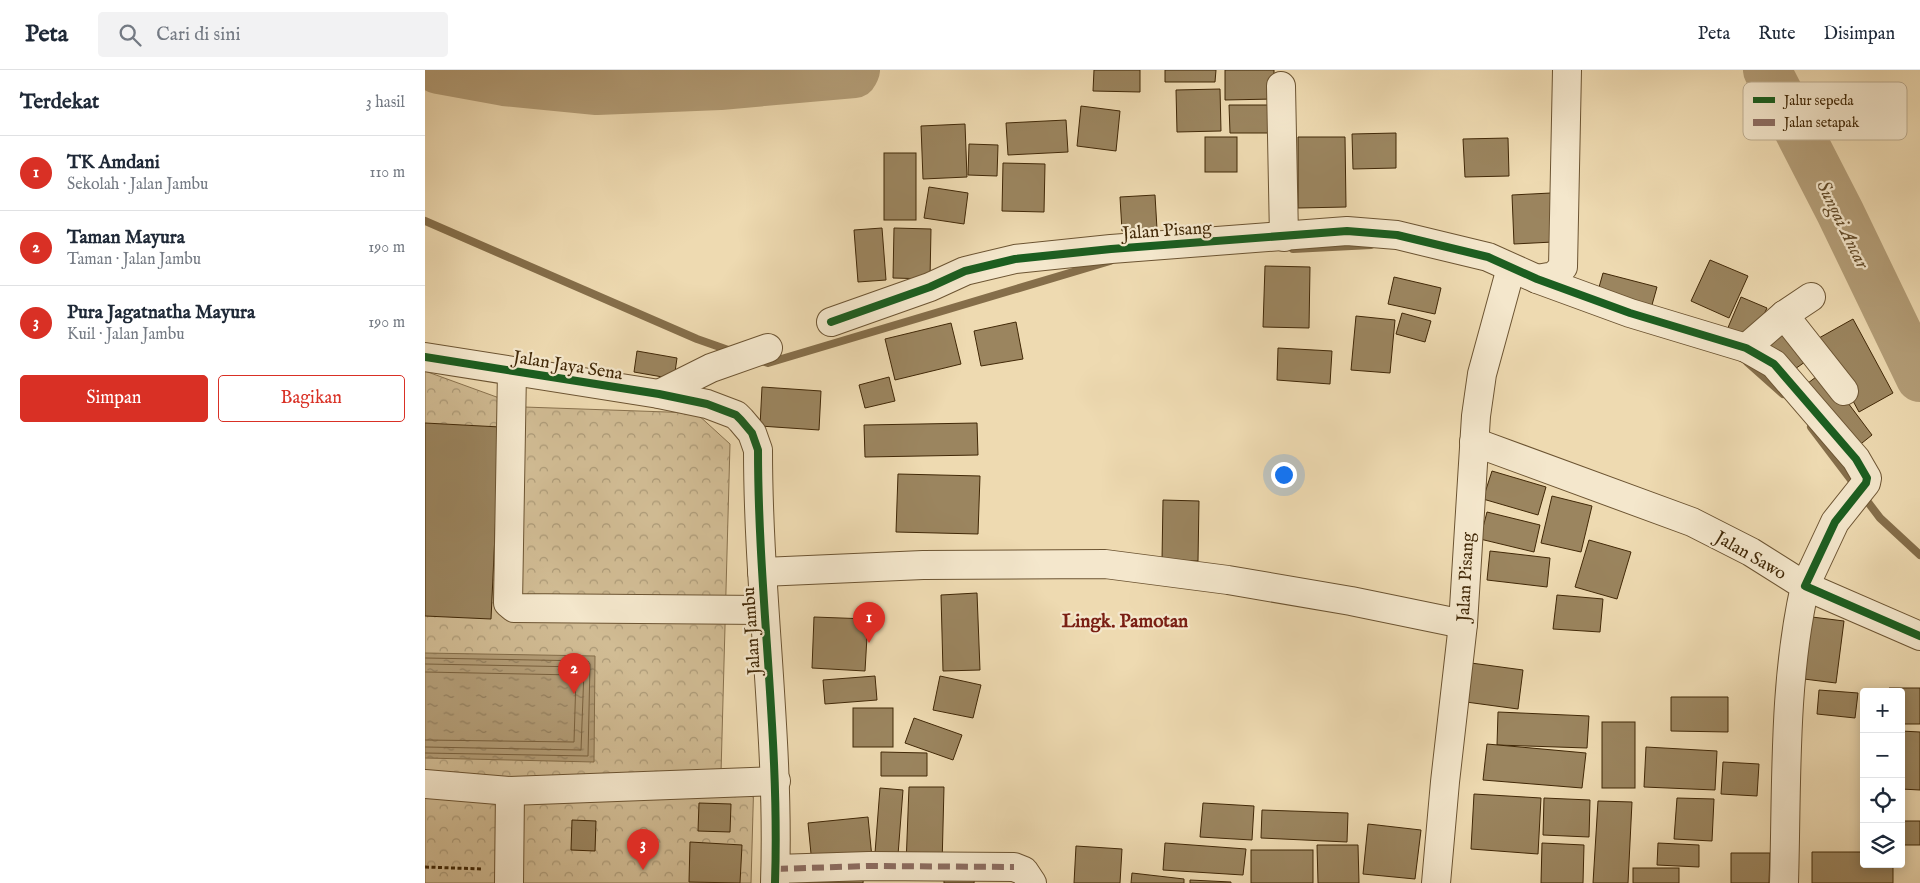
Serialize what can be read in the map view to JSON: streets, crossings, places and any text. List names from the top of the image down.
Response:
{
  "streets": {
    "street": [
      "Jalan Pisang",
      "Jalan Jaya Sena",
      "Jalan Sawo",
      "Jalan Jambu"
    ]
  },
  "crossings": [
    ["Jalan Pisang", "Jalan Sawo"],
    ["Jalan Jaya Sena", "Jalan Jambu"]
  ],
  "districts": ["Lingk. Pamotan"],
  "water": ["Sungai Ancar"],
  "legend": ["Jalur sepeda", "Jalan setapak"],
  "page": {
    "header": "Peta",
    "search": "Cari di sini",
    "nav": ["Peta", "Rute", "Disimpan"],
    "heading": ["Terdekat", "3 hasil"],
    "list": [
      {
        "mark": "1",
        "name": "TK Amdani",
        "note": "Sekolah · Jalan Jambu",
        "value": "110 m"
      },
      {
        "mark": "2",
        "name": "Taman Mayura",
        "note": "Taman · Jalan Jambu",
        "value": "190 m"
      },
      {
        "mark": "3",
        "name": "Pura Jagatnatha Mayura",
        "note": "Kuil · Jalan Jambu",
        "value": "190 m"
      }
    ],
    "buttons": ["Simpan", "Bagikan"],
    "pins": ["1", "2", "3"],
    "map_buttons": ["+", "−"]
  }
}
